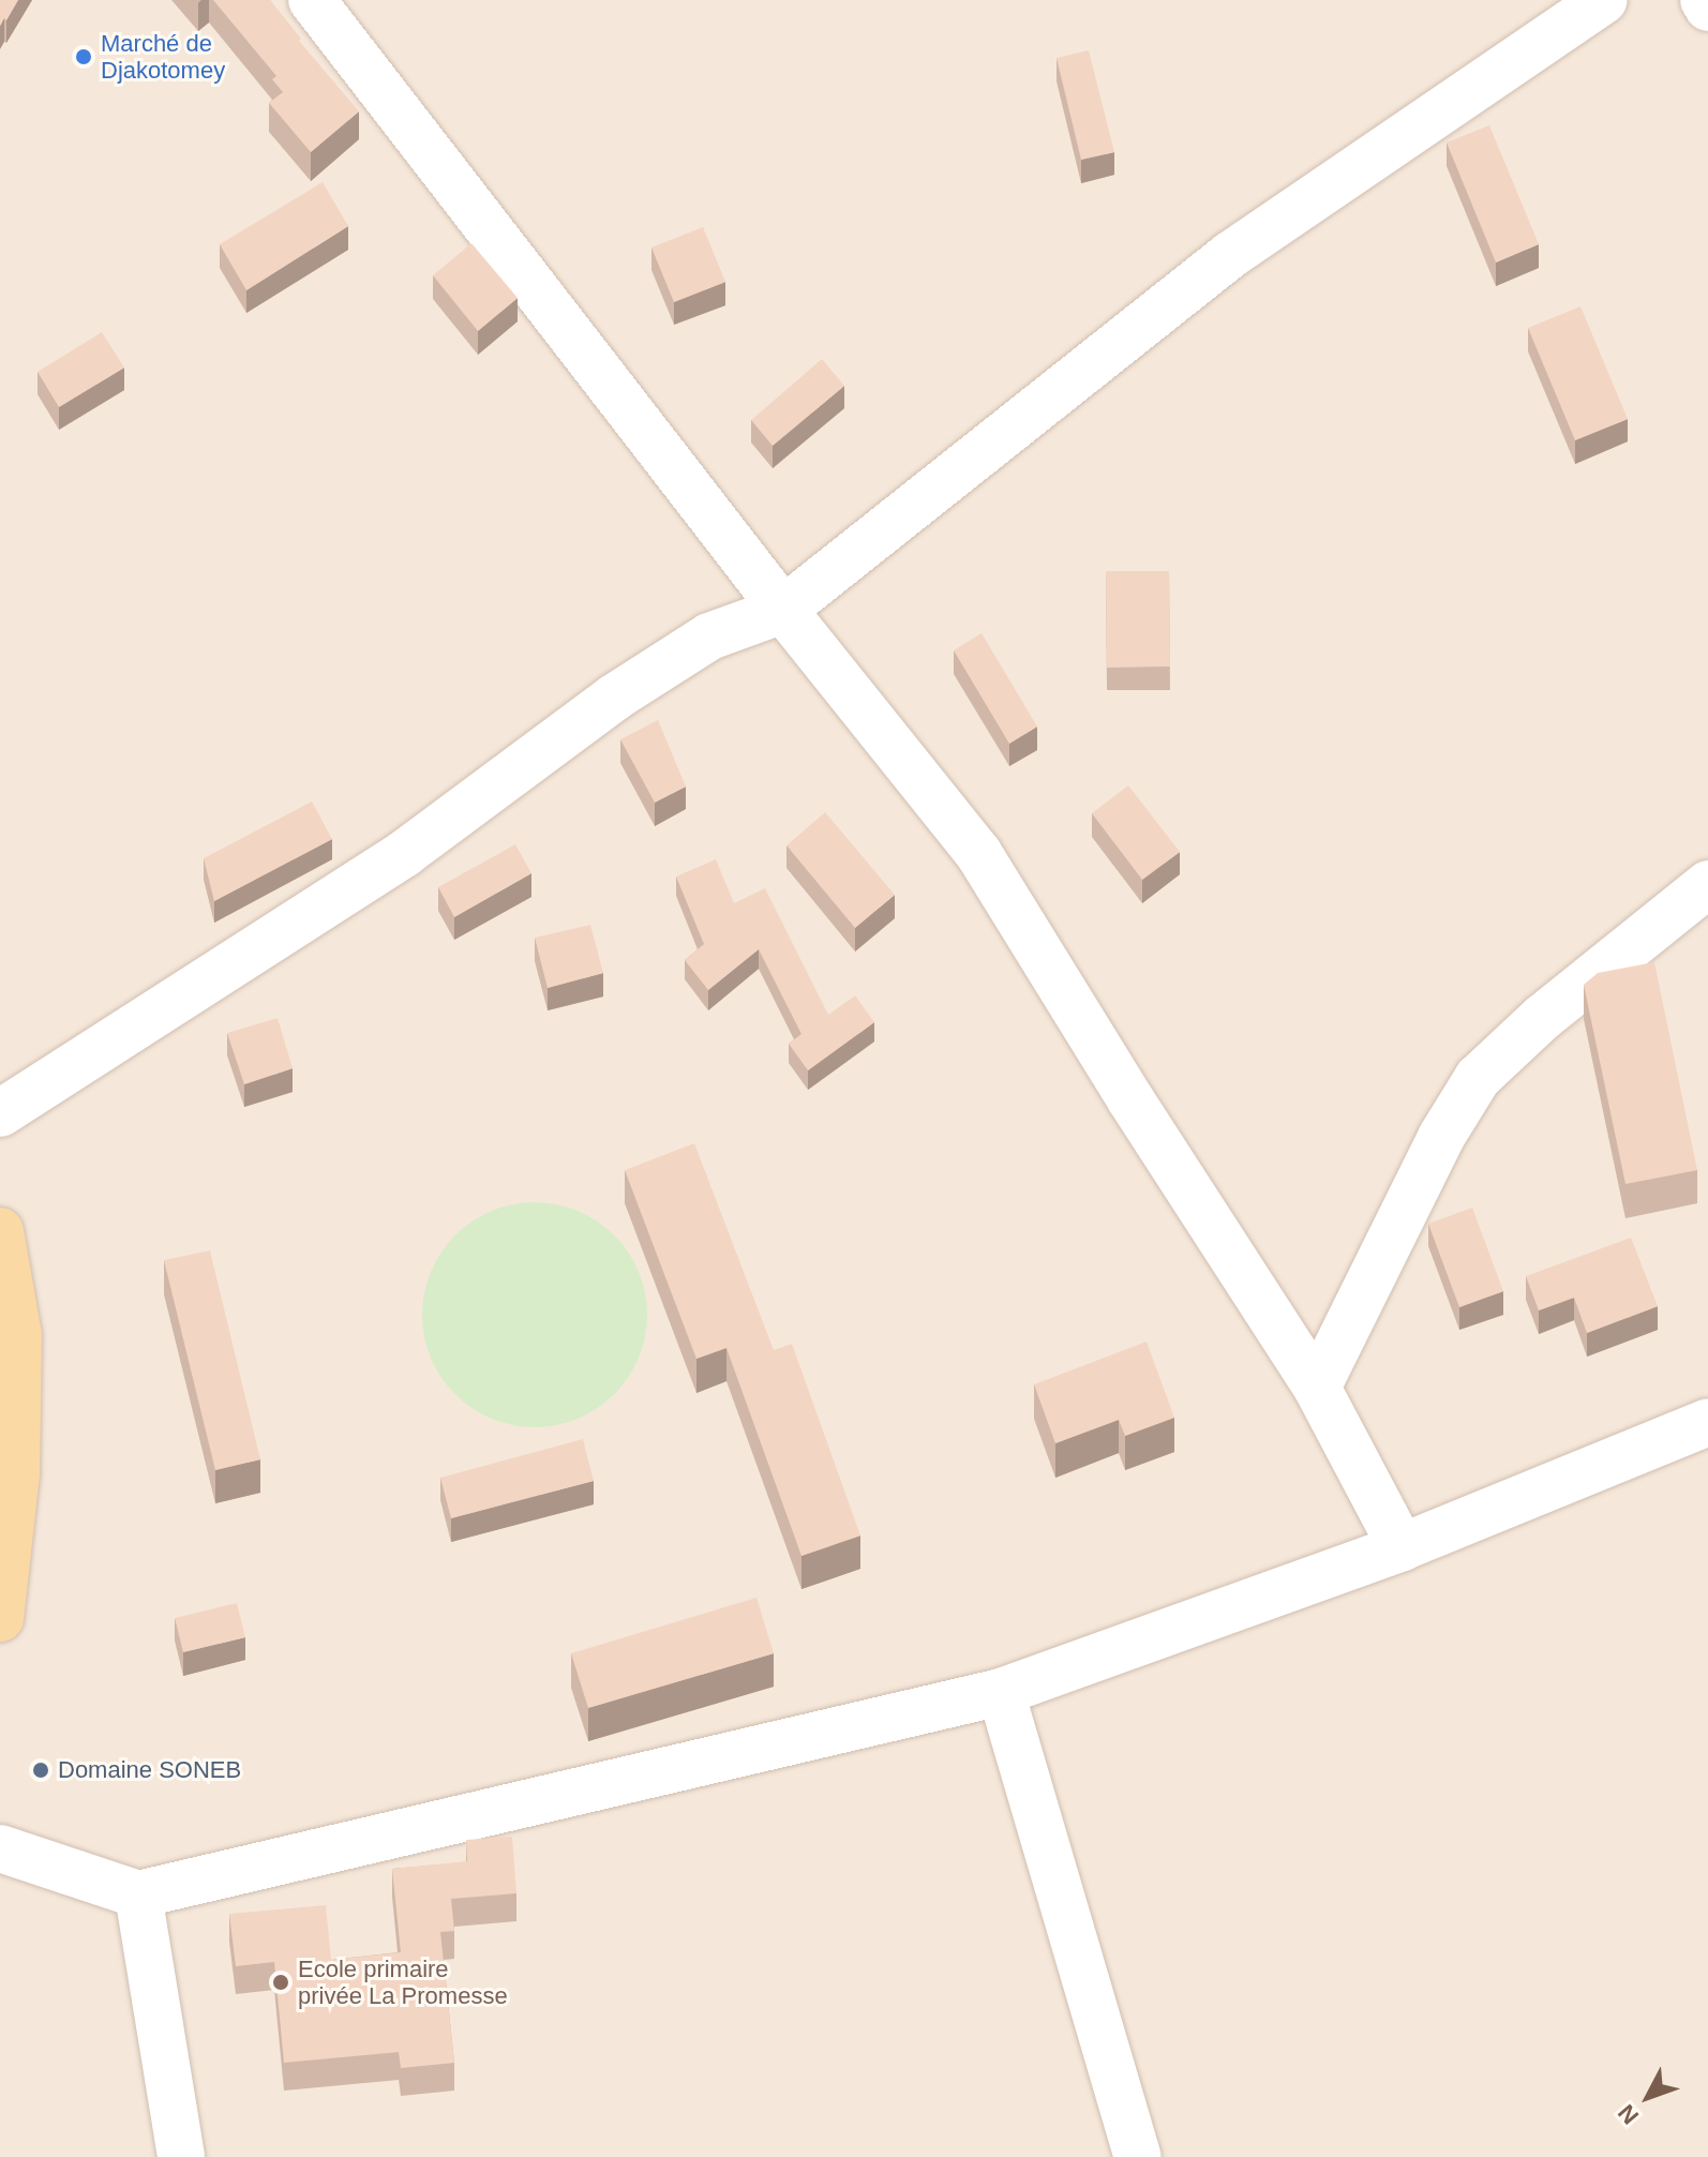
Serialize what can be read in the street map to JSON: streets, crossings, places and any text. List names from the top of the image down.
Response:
{
  "places": ["Marché de Djakotomey", "Domaine SONEB", "Ecole primaire privée La Promesse"],
  "north": "bottom left"
}
